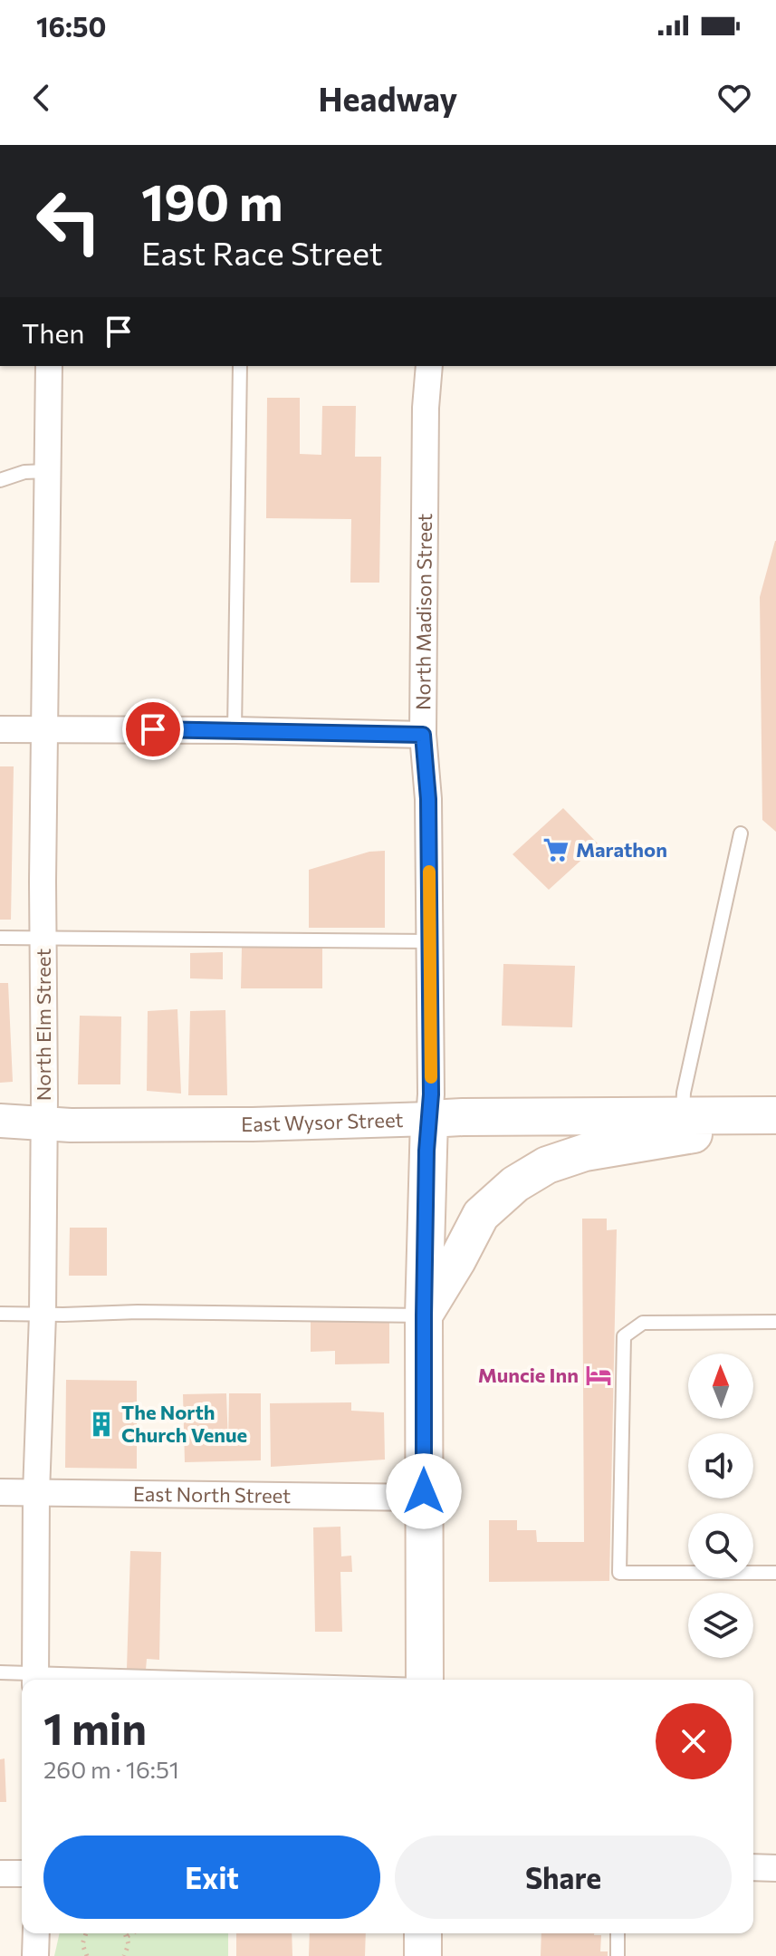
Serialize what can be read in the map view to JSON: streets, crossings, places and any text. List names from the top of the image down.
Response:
{
  "streets": {
    "main road": ["North Madison Street", "East Wysor Street"],
    "street": ["North Elm Street", "East North Street"]
  },
  "crossings": [
    ["North Madison Street", "East Wysor Street"],
    ["North Madison Street", "East North Street"],
    ["North Elm Street", "East Wysor Street"],
    ["North Elm Street", "East North Street"]
  ],
  "places": {
    "supermarket": ["Marathon"],
    "hotel": ["Muncie Inn"],
    "building": ["The North Church Venue"]
  },
  "north": "top",
  "page": {
    "status": "16:50",
    "header": "Headway",
    "turn": ["190 m", "East Race Street"],
    "then": "Then",
    "heading": ["1 min", "260 m · 16:51"],
    "buttons": ["Exit", "Share"]
  }
}
